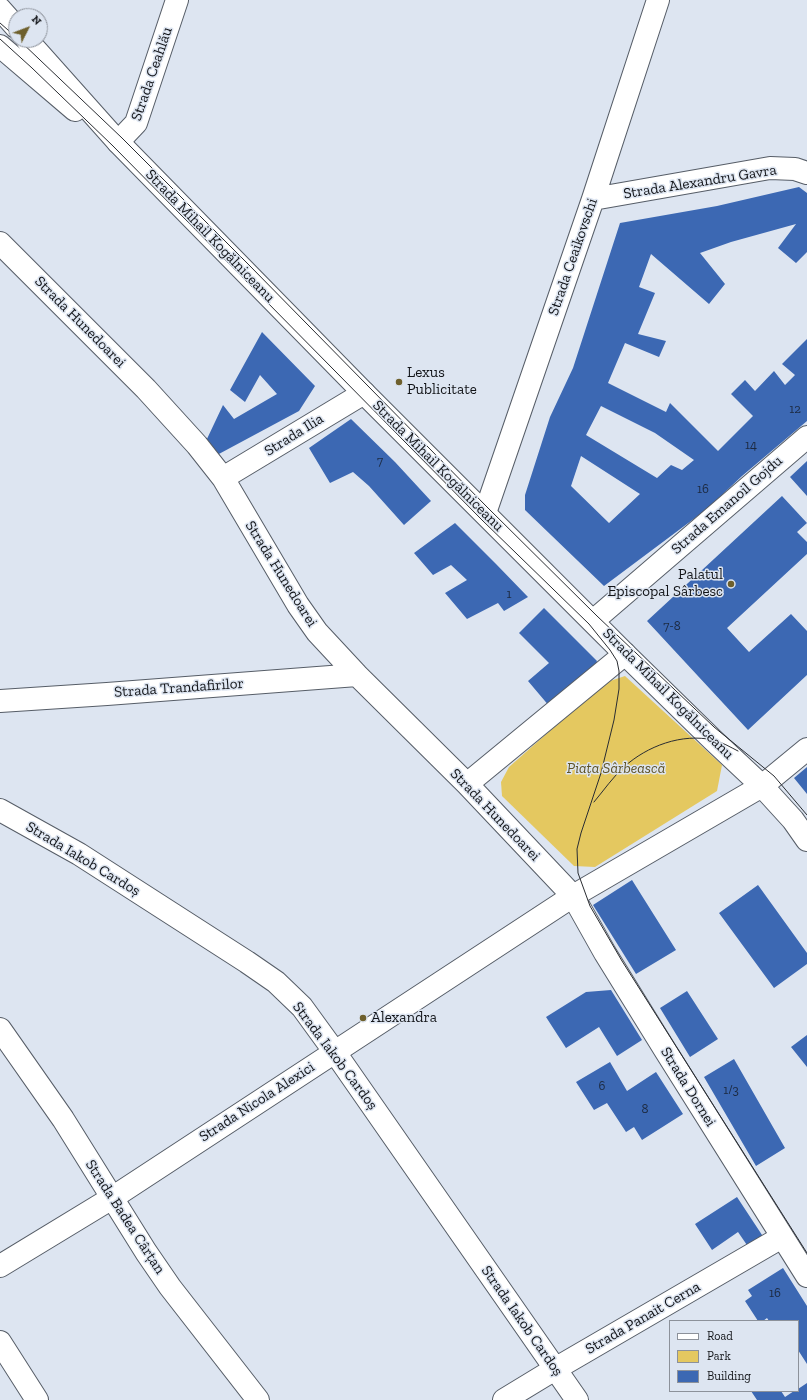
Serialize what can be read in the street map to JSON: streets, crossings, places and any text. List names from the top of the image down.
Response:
{
  "streets": {
    "street": [
      "Strada Ceahlău",
      "Strada Alexandru Gavra",
      "Strada Mihail Kogălniceanu",
      "Strada Ceaikovschi",
      "Strada Hunedoarei",
      "Strada Ilia",
      "Strada Emanoil Gojdu",
      "Strada Trandafirilor",
      "Strada Iakob Cardoș",
      "Strada Dornei",
      "Strada Nicola Alexici",
      "Strada Badea Cârțan",
      "Strada Panait Cerna"
    ]
  },
  "crossings": [
    ["Strada Ceahlău", "Strada Mihail Kogălniceanu"],
    ["Strada Alexandru Gavra", "Strada Ceaikovschi"],
    ["Strada Mihail Kogălniceanu", "Strada Ceaikovschi"],
    ["Strada Mihail Kogălniceanu", "Strada Ilia"],
    ["Strada Mihail Kogălniceanu", "Strada Emanoil Gojdu"],
    ["Strada Hunedoarei", "Strada Ilia"],
    ["Strada Hunedoarei", "Strada Trandafirilor"],
    ["Strada Hunedoarei", "Strada Dornei"],
    ["Strada Hunedoarei", "Strada Nicola Alexici"],
    ["Strada Iakob Cardoș", "Strada Nicola Alexici"],
    ["Strada Iakob Cardoș", "Strada Panait Cerna"],
    ["Strada Dornei", "Strada Nicola Alexici"],
    ["Strada Dornei", "Strada Panait Cerna"],
    ["Strada Nicola Alexici", "Strada Badea Cârțan"]
  ],
  "parks": ["Piața Sârbească"],
  "places": ["Lexus Publicitate", "Palatul Episcopal Sârbesc", "Alexandra"],
  "house_numbers": [
    "12",
    "14",
    "7",
    "16",
    "1",
    "7-8",
    "6",
    "1/3",
    "8",
    "16"
  ],
  "legend": ["Road", "Park", "Building"],
  "north": "top right"
}
